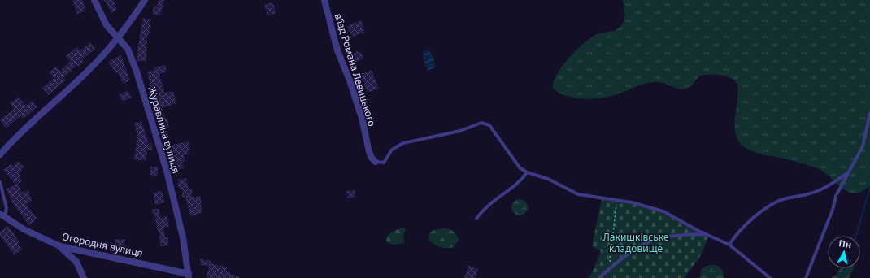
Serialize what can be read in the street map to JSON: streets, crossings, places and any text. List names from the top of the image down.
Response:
{
  "streets": {
    "street": ["в’їзд Романа Левицького", "Журавлина вулиця", "Огородня вулиця"]
  },
  "crossings": [
    ["Журавлина вулиця", "Огородня вулиця"]
  ],
  "parks": ["Лакишківське кладовище"],
  "north": "top"
}
